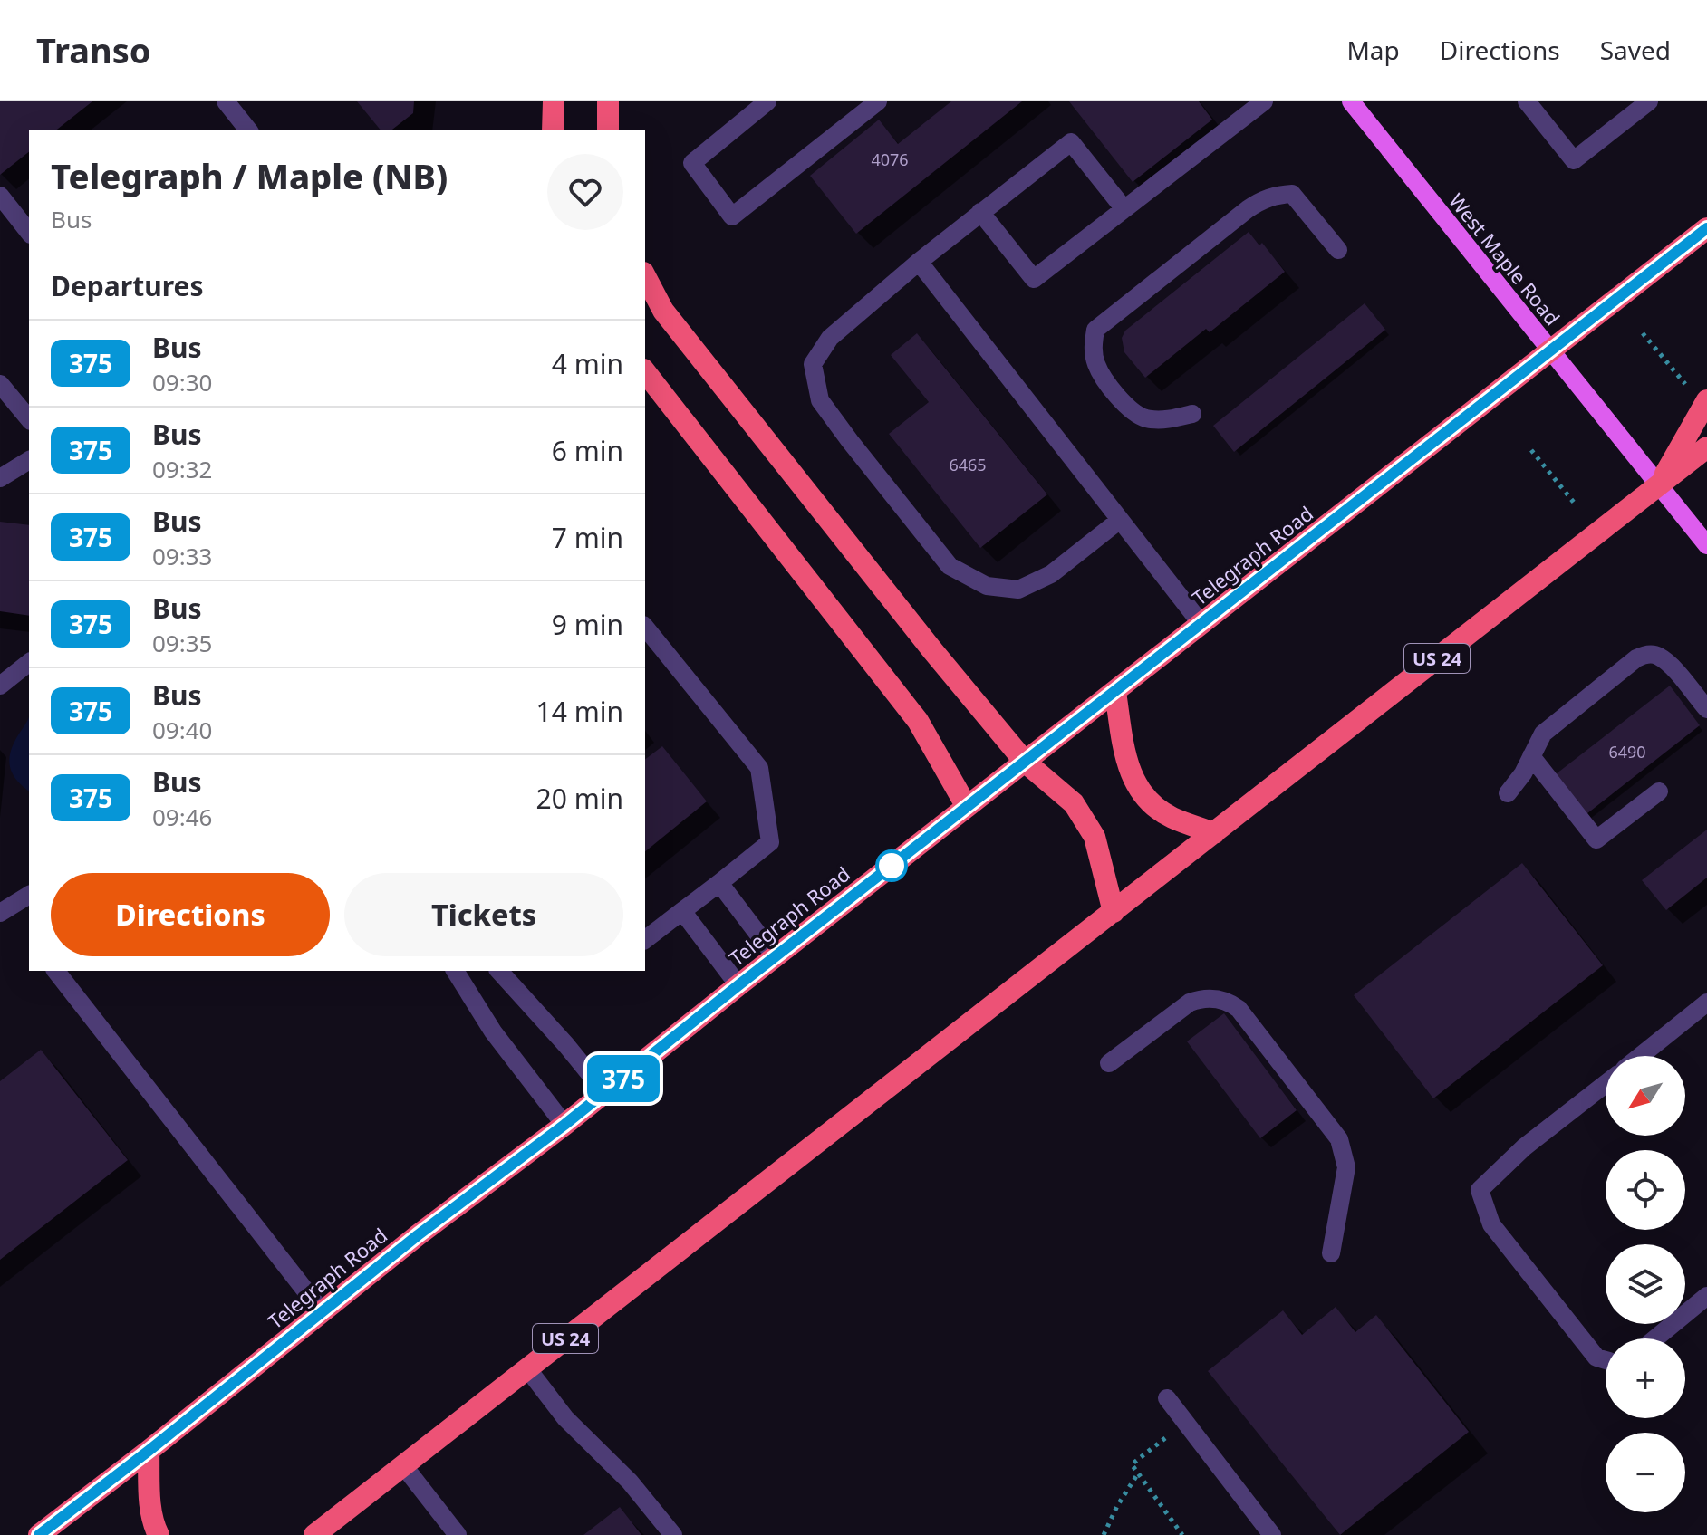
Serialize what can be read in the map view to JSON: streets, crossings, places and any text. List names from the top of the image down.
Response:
{
  "streets": {
    "highway": ["Telegraph Road", "US 24"],
    "main road": ["West Maple Road"]
  },
  "crossings": [
    ["West Maple Road", "Telegraph Road"],
    ["West Maple Road", "US 24"]
  ],
  "lines": ["bus line 375"],
  "house_numbers": ["4076", "6465", "6490"],
  "north": "bottom left",
  "page": {
    "header": "Transo",
    "nav": ["Map", "Directions", "Saved"],
    "on_map": "375",
    "heading": [
      ["Telegraph / Maple (NB)", "Bus"],
      "Departures"
    ],
    "list": [
      {
        "mark": "375",
        "name": "Bus",
        "note": "09:30",
        "value": "4 min"
      },
      {
        "mark": "375",
        "name": "Bus",
        "note": "09:32",
        "value": "6 min"
      },
      {
        "mark": "375",
        "name": "Bus",
        "note": "09:33",
        "value": "7 min"
      },
      {
        "mark": "375",
        "name": "Bus",
        "note": "09:35",
        "value": "9 min"
      },
      {
        "mark": "375",
        "name": "Bus",
        "note": "09:40",
        "value": "14 min"
      },
      {
        "mark": "375",
        "name": "Bus",
        "note": "09:46",
        "value": "20 min"
      }
    ],
    "buttons": ["Directions", "Tickets"],
    "map_buttons": ["+", "−"]
  }
}
